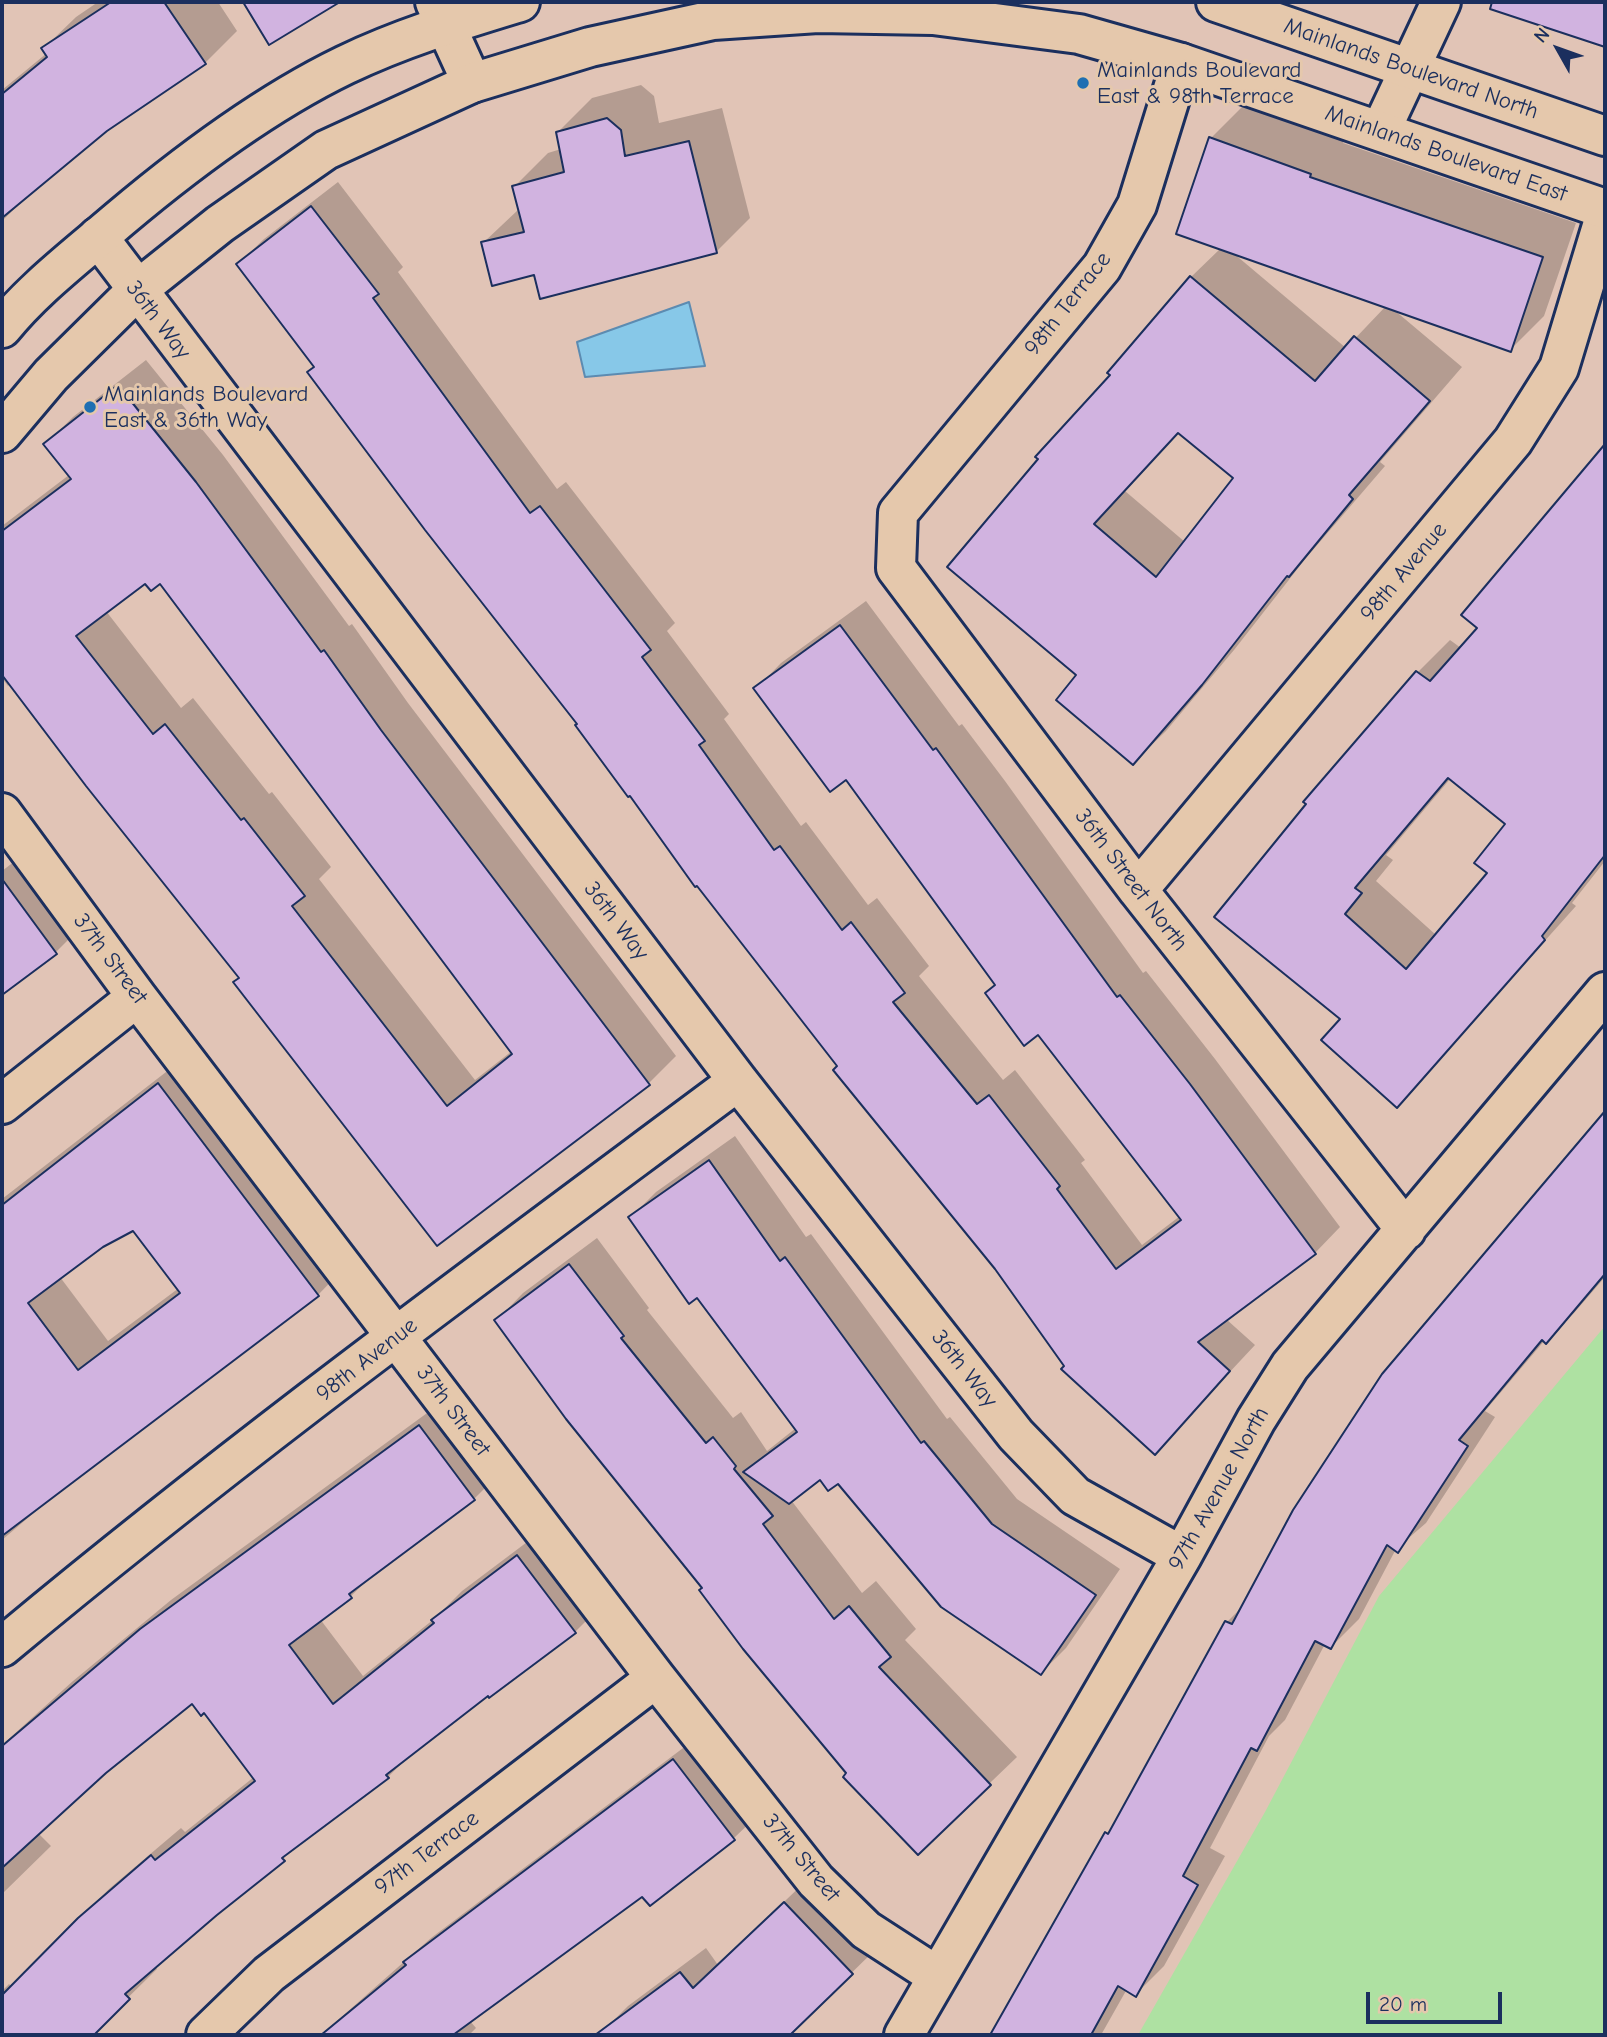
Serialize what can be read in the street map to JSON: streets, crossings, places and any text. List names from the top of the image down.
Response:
{
  "streets": {
    "street": [
      "Mainlands Boulevard North",
      "Mainlands Boulevard East",
      "98th Terrace",
      "36th Way",
      "98th Avenue",
      "36th Street North",
      "37th Street",
      "97th Avenue North",
      "97th Terrace"
    ]
  },
  "crossings": [
    ["Mainlands Boulevard East", "98th Terrace"],
    ["Mainlands Boulevard East", "36th Way"],
    ["98th Terrace", "36th Street North"],
    ["36th Way", "98th Avenue"],
    ["36th Way", "97th Avenue North"],
    ["98th Avenue", "36th Street North"],
    ["98th Avenue", "37th Street"],
    ["36th Street North", "97th Avenue North"],
    ["37th Street", "97th Avenue North"],
    ["37th Street", "97th Terrace"]
  ],
  "places": ["Mainlands Boulevard East & 98th Terrace", "Mainlands Boulevard East & 36th Way"],
  "scale_bar": "20 m",
  "north": "top left"
}
